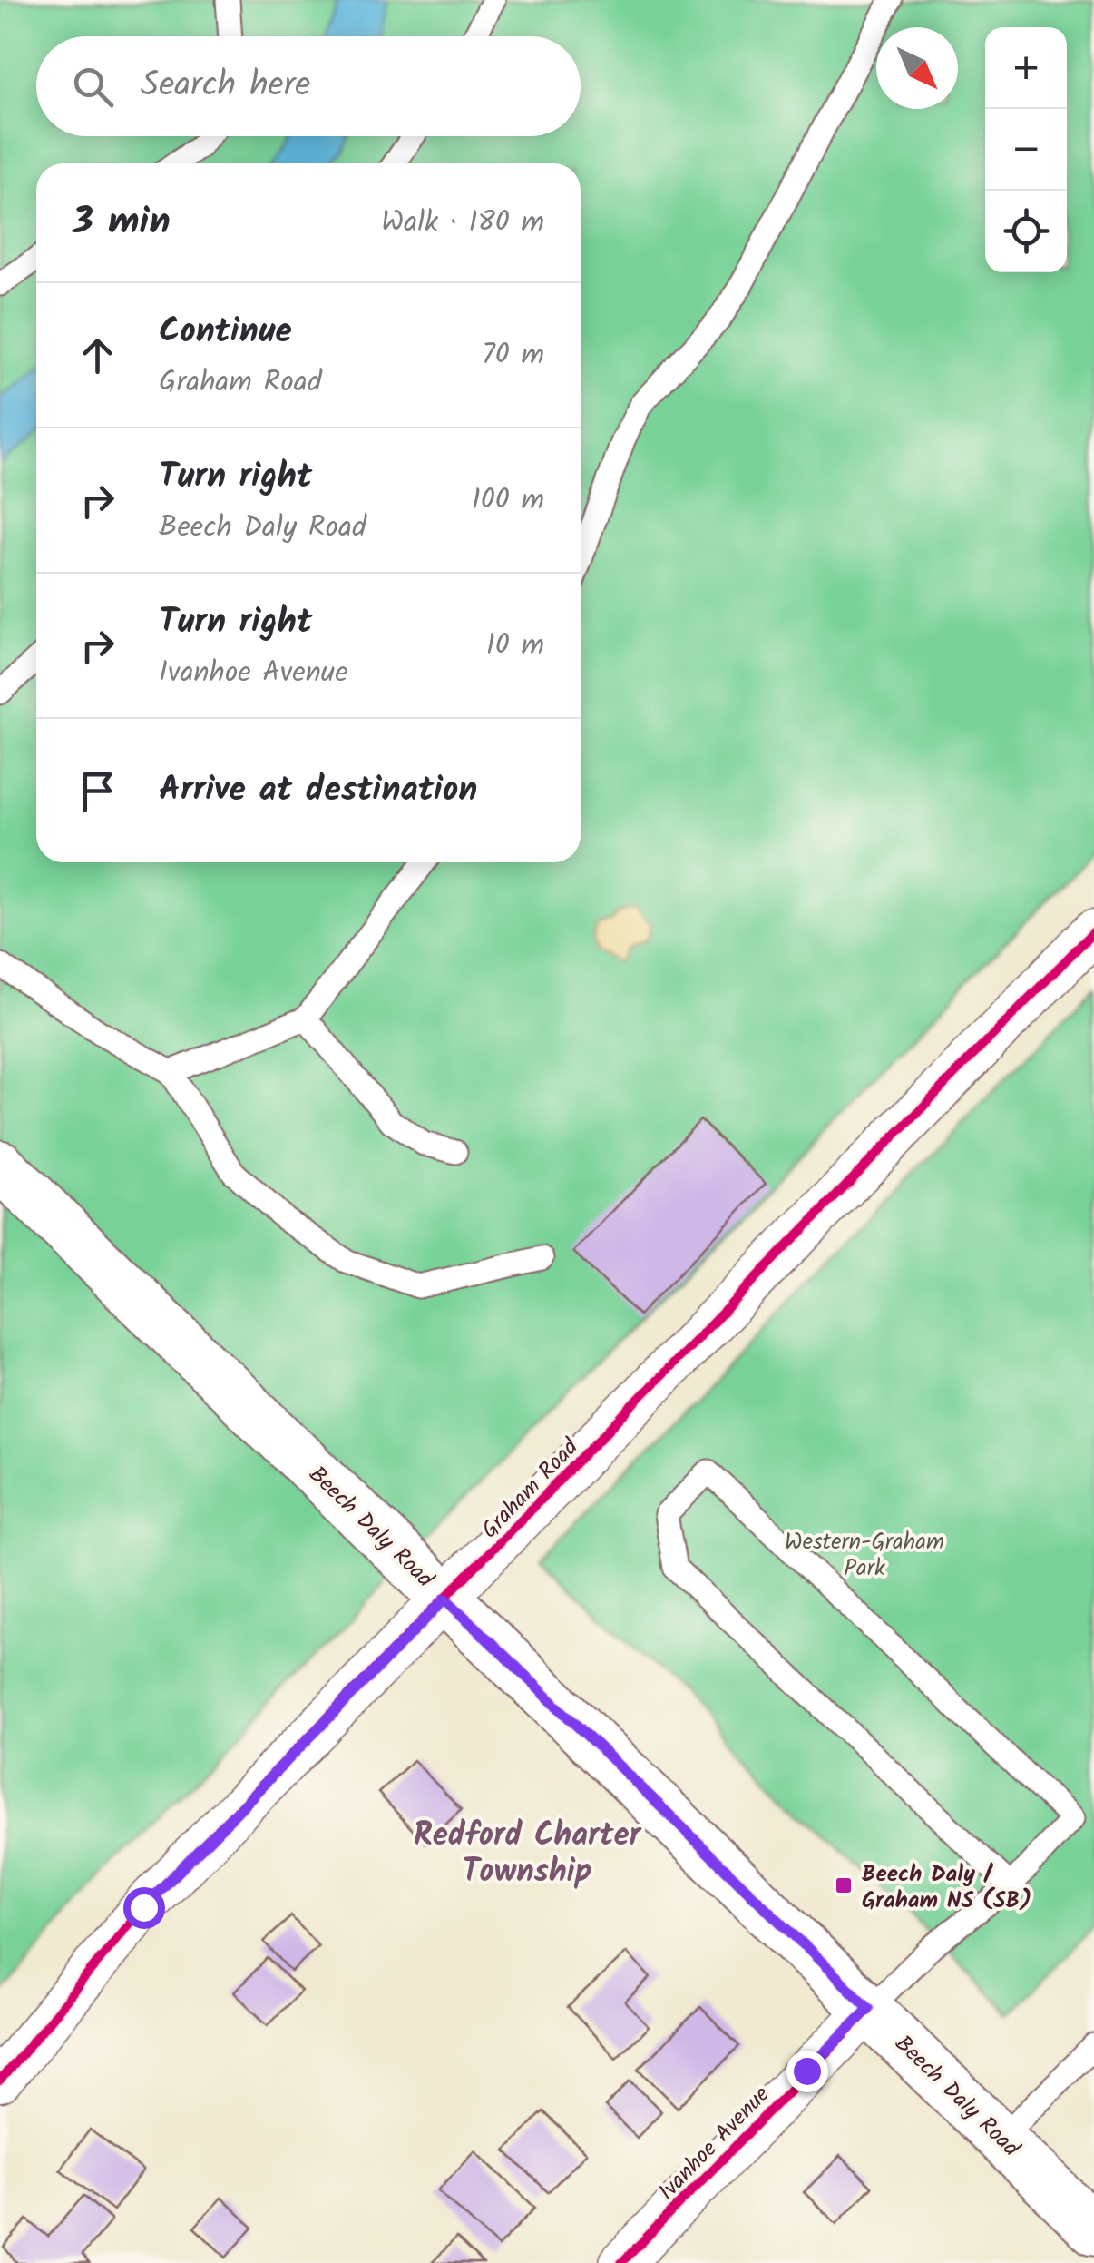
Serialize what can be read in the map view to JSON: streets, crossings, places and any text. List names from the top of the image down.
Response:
{
  "streets": {
    "main road": ["Beech Daly Road"],
    "street": ["Graham Road", "Ivanhoe Avenue"]
  },
  "crossings": [
    ["Graham Road", "Beech Daly Road"],
    ["Beech Daly Road", "Ivanhoe Avenue"]
  ],
  "districts": ["Redford Charter Township"],
  "parks": ["Western-Graham Park"],
  "places": {
    "transit": ["Beech Daly / Graham NS (SB)"]
  },
  "north": "bottom right",
  "page": {
    "map_buttons": ["+", "−"],
    "search": "Search here",
    "heading": ["3 min", "Walk · 180 m"],
    "list": [
      ["Continue", "Graham Road", "70 m"],
      ["Turn right", "Beech Daly Road", "100 m"],
      ["Turn right", "Ivanhoe Avenue", "10 m"],
      "Arrive at destination"
    ]
  }
}
